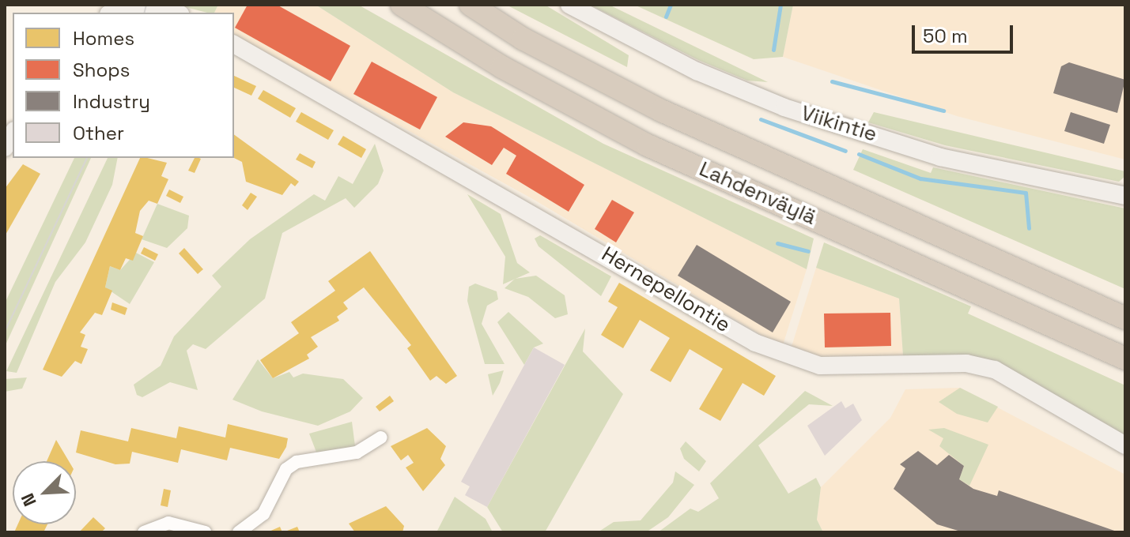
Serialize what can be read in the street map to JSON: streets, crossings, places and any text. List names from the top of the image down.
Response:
{
  "streets": {
    "highway": ["Lahdenväylä"],
    "street": ["Viikintie", "Hernepellontie"]
  },
  "legend": [
    "Homes",
    "Shops",
    "Industry",
    "Other"
  ],
  "scale_bar": "50 m",
  "north": "bottom left"
}
